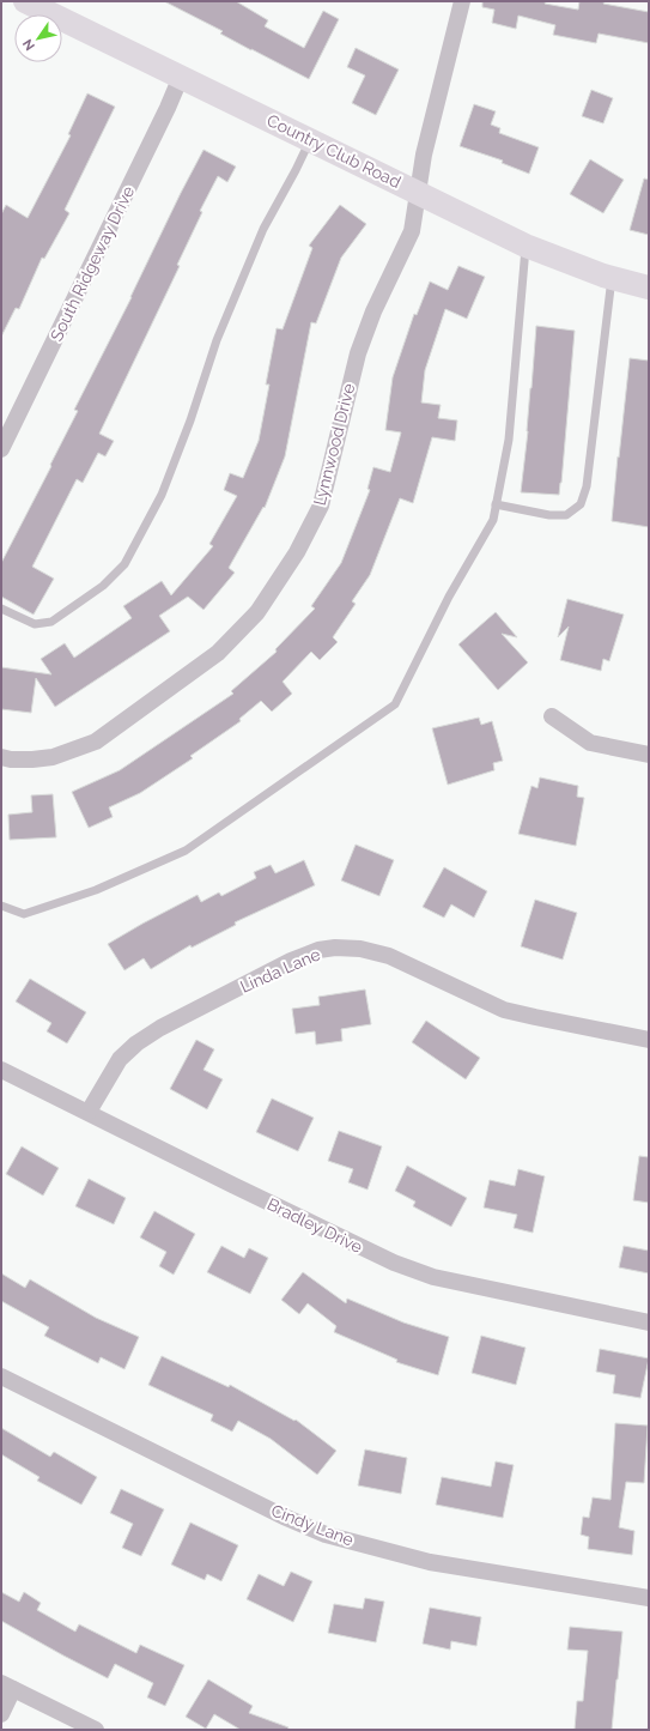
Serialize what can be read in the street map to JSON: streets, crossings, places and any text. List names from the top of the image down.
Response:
{
  "streets": {
    "main road": ["Country Club Road"],
    "street": [
      "South Ridgeway Drive",
      "Lynnwood Drive",
      "Linda Lane",
      "Bradley Drive",
      "Cindy Lane"
    ]
  },
  "crossings": [
    ["Country Club Road", "South Ridgeway Drive"],
    ["Country Club Road", "Lynnwood Drive"],
    ["Linda Lane", "Bradley Drive"]
  ],
  "north": "bottom left"
}
